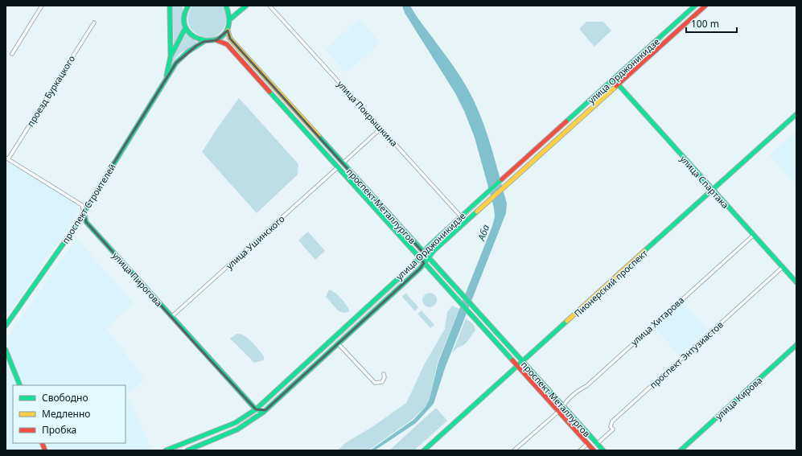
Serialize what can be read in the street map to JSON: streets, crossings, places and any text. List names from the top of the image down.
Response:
{
  "streets": {
    "main road": [
      "улица Орджоникидзе",
      "улица Спартака",
      "проспект Строителей",
      "проспект Металлургов",
      "улица Пирогова",
      "Пионерский проспект",
      "улица Кирова"
    ],
    "street": [
      "проезд Буркацкого",
      "улица Покрышкина",
      "улица Ушинского",
      "улица Хитарова",
      "проспект Энтузиастов"
    ]
  },
  "crossings": [
    ["улица Орджоникидзе", "улица Покрышкина"],
    ["улица Орджоникидзе", "улица Спартака"],
    ["улица Орджоникидзе", "проспект Металлургов"],
    ["улица Орджоникидзе", "улица Пирогова"],
    ["проезд Буркацкого", "улица Пирогова"],
    ["улица Спартака", "Пионерский проспект"],
    ["улица Спартака", "улица Хитарова"],
    ["улица Спартака", "проспект Энтузиастов"],
    ["проспект Строителей", "улица Пирогова"],
    ["проспект Металлургов", "улица Ушинского"],
    ["проспект Металлургов", "Пионерский проспект"],
    ["проспект Металлургов", "улица Хитарова"],
    ["проспект Металлургов", "проспект Энтузиастов"],
    ["улица Ушинского", "улица Пирогова"]
  ],
  "water": ["Аба"],
  "legend": ["Свободно", "Медленно", "Пробка"],
  "scale_bar": "100 m"
}
